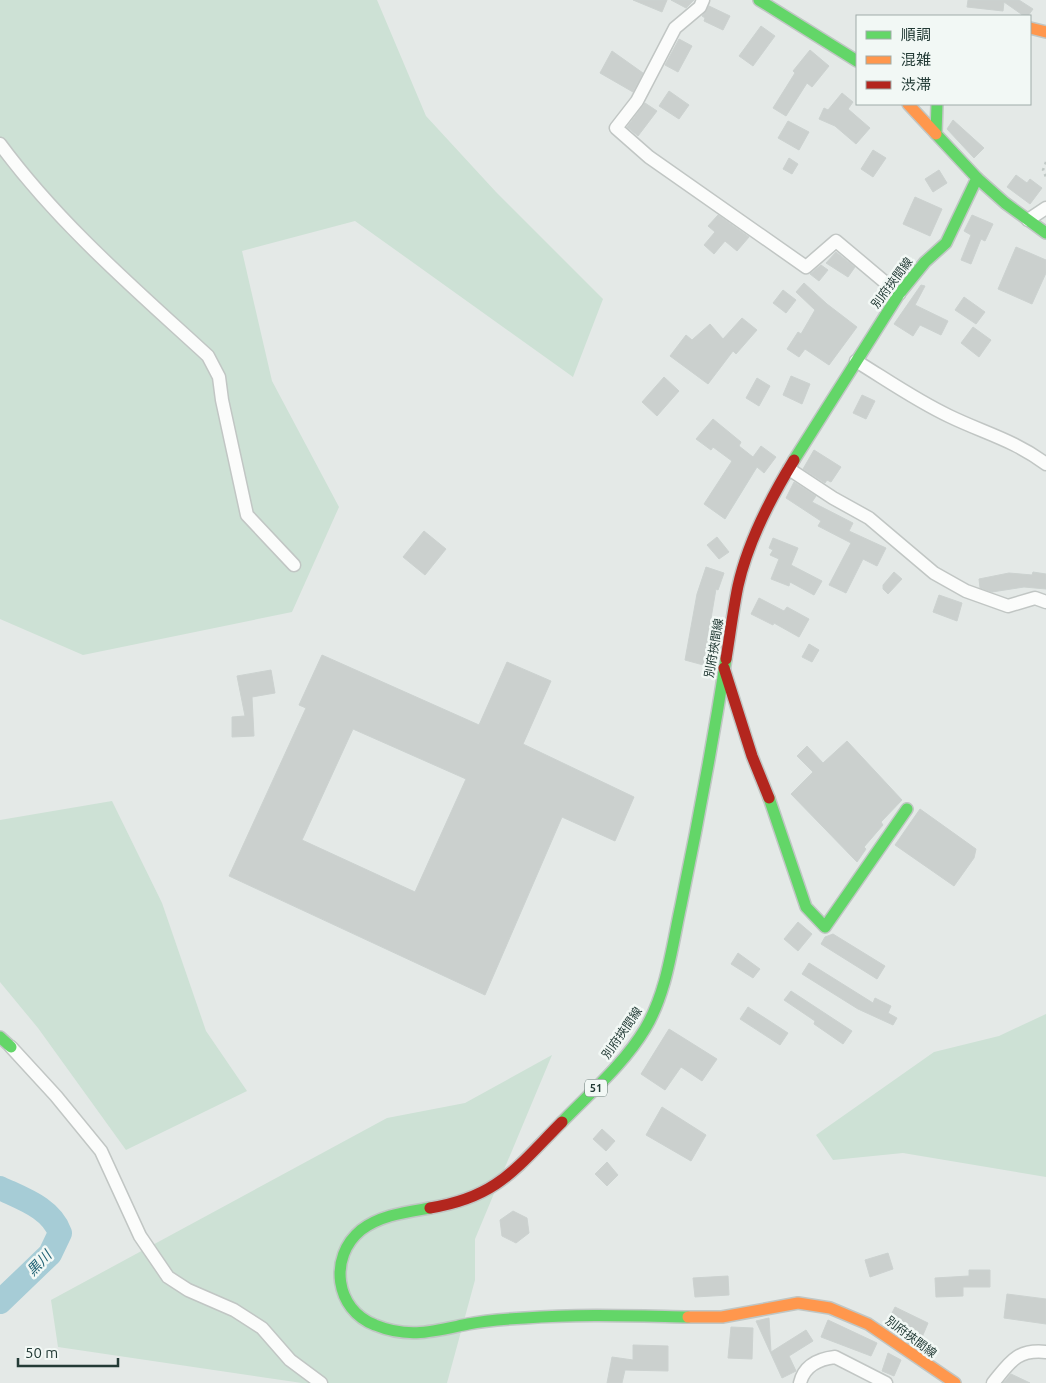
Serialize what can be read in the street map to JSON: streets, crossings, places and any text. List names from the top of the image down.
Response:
{
  "streets": {
    "main road": ["別府挾間線", "51"]
  },
  "water": ["黒川"],
  "legend": ["順調", "混雑", "渋滞"],
  "scale_bar": "50 m"
}
